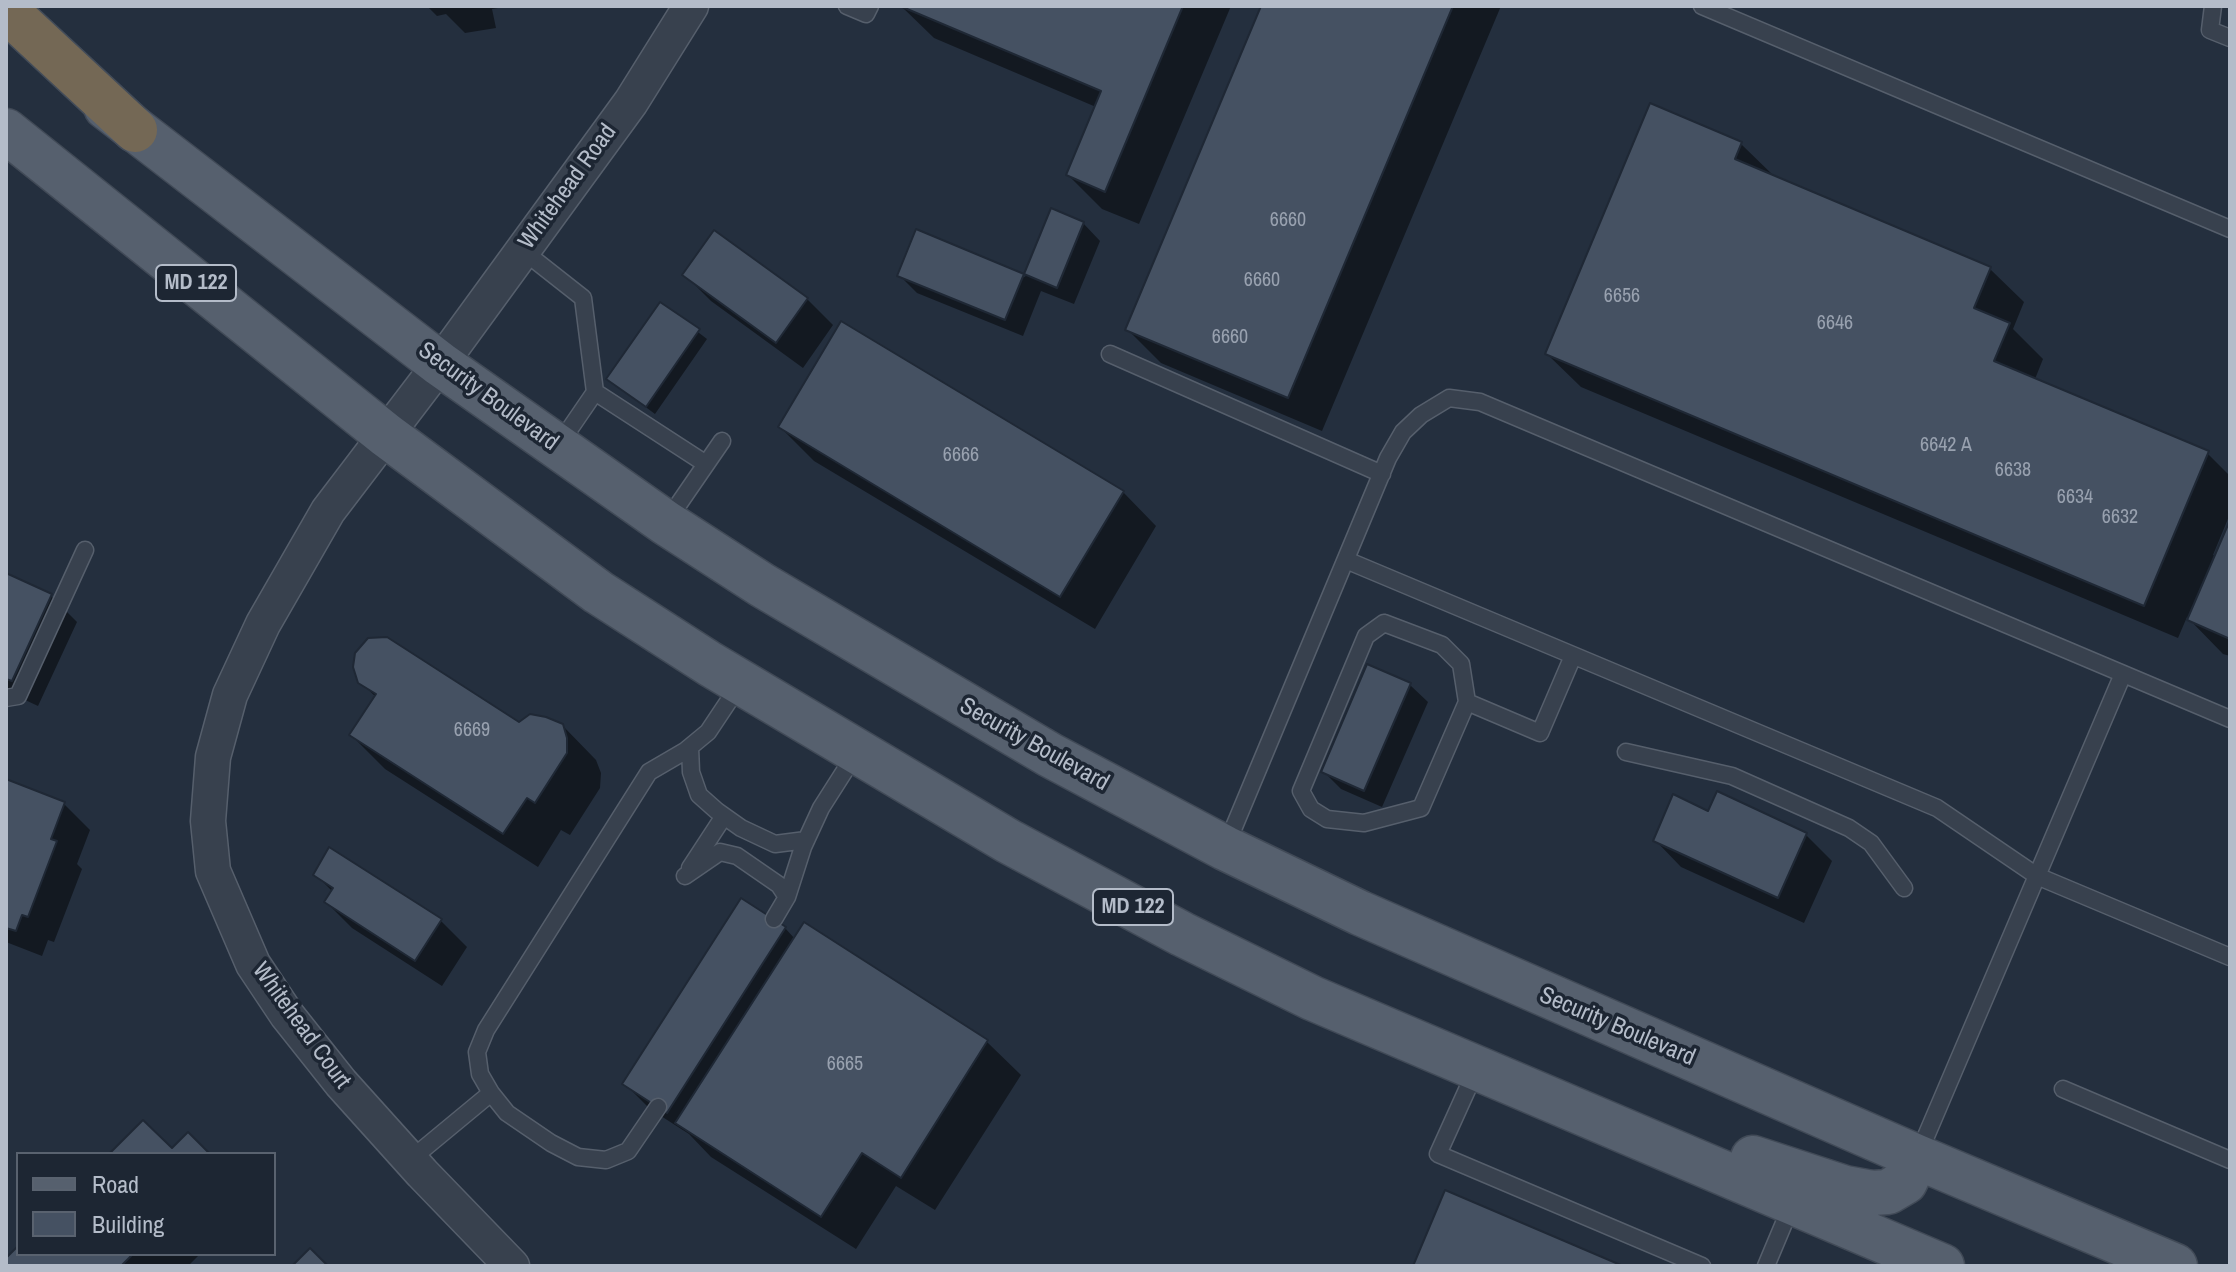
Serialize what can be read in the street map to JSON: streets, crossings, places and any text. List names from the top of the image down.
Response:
{
  "streets": {
    "main road": ["MD 122", "Security Boulevard"],
    "street": ["Whitehead Road", "Whitehead Court"]
  },
  "crossings": [
    ["Whitehead Road", "Security Boulevard"],
    ["Whitehead Road", "Whitehead Court"],
    ["MD 122", "Whitehead Court"],
    ["Security Boulevard", "Whitehead Court"]
  ],
  "house_numbers": [
    "6660",
    "6660",
    "6656",
    "6646",
    "6660",
    "6642 A",
    "6666",
    "6638",
    "6634",
    "6632",
    "6669",
    "6665"
  ],
  "legend": ["Road", "Building"]
}
